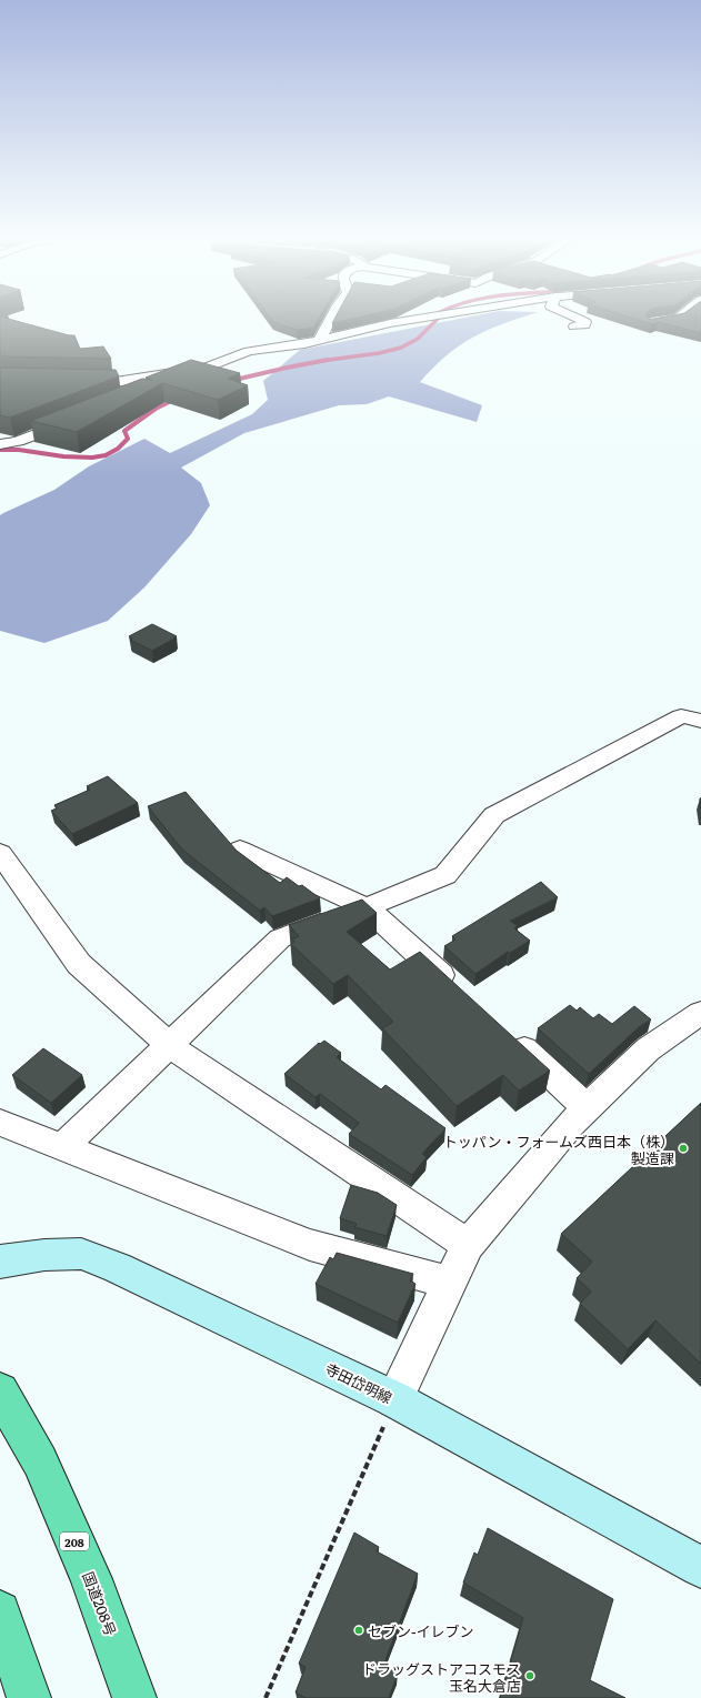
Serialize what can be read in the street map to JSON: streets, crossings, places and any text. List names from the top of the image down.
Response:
{
  "streets": {
    "highway": ["208", "国道208号"],
    "main road": ["寺田岱明線"]
  },
  "places": ["トッパン・フォームズ西日本（株） 製造課", "セブン-イレブン", "ドラッグストアコスモス 玉名大倉店"]
}
